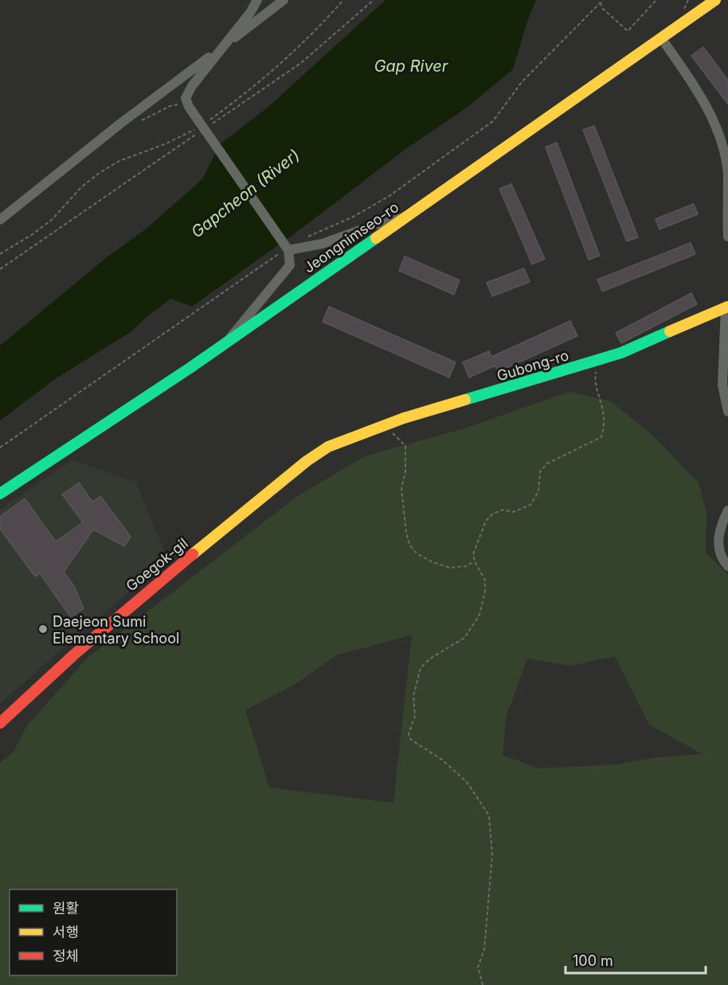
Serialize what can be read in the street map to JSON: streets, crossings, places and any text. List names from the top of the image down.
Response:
{
  "streets": {
    "main road": ["Jeongnimseo-ro", "Gubong-ro", "Goegok-gil"]
  },
  "crossings": [
    ["Gubong-ro", "Goegok-gil"]
  ],
  "water": ["Gap River", "Gapcheon (River)"],
  "places": ["Daejeon Sumi Elementary School"],
  "legend": ["원활", "서행", "정체"],
  "scale_bar": "100 m"
}
